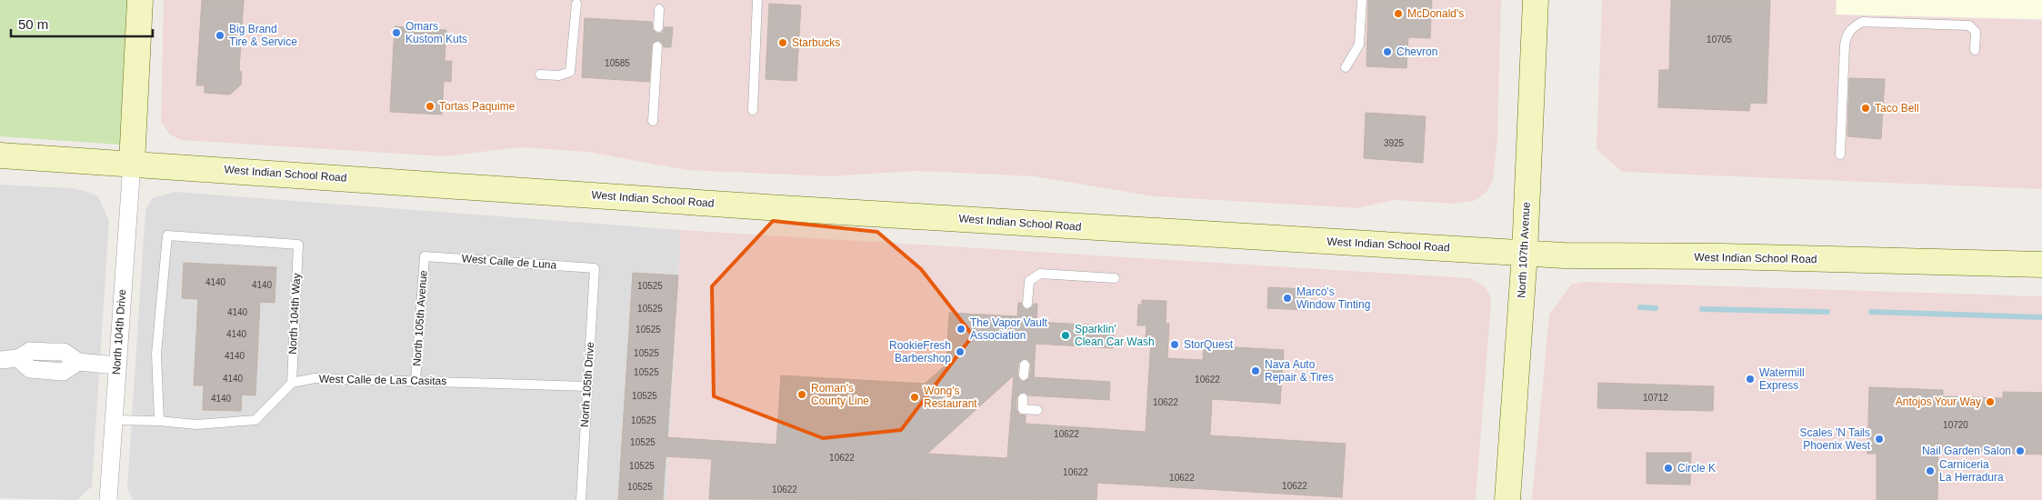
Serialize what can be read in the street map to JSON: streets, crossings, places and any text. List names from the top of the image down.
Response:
{
  "streets": {
    "main road": ["West Indian School Road", "North 107th Avenue"],
    "street": ["North 104th Drive"],
    "lane": [
      "West Calle de Luna",
      "North 104th Way",
      "North 105th Avenue",
      "West Calle de Las Casitas",
      "North 105th Drive"
    ]
  },
  "crossings": [
    ["West Indian School Road", "North 107th Avenue"],
    ["West Indian School Road", "North 104th Drive"],
    ["West Calle de Luna", "North 105th Avenue"],
    ["West Calle de Luna", "North 105th Drive"],
    ["North 104th Way", "West Calle de Las Casitas"],
    ["North 105th Avenue", "West Calle de Las Casitas"],
    ["West Calle de Las Casitas", "North 105th Drive"]
  ],
  "places": [
    "McDonald's",
    "Omars Kustom Kuts",
    "Big Brand Tire & Service",
    "Starbucks",
    "Chevron",
    "Tortas Paquime",
    "Taco Bell",
    "Marco's Window Tinting",
    "The Vapor Vault Association",
    "Sparklin' Clean Car Wash",
    "StorQuest",
    "RookieFresh Barbershop",
    "Nava Auto Repair & Tires",
    "Watermill Express",
    "Roman's County Line",
    "Wong's Restaurant",
    "Antojos Your Way",
    "Scales 'N Tails Phoenix West",
    "Nail Garden Salon",
    "Circle K",
    "Carniceria La Herradura"
  ],
  "house_numbers": [
    "10705",
    "10585",
    "3925",
    "4140",
    "4140",
    "10525",
    "10525",
    "4140",
    "10525",
    "4140",
    "10525",
    "4140",
    "10525",
    "4140",
    "10622",
    "10525",
    "10712",
    "4140",
    "10622",
    "10525",
    "10720",
    "10622",
    "10525",
    "10622",
    "10525",
    "10622",
    "10622",
    "10622",
    "10525",
    "10622"
  ],
  "scale_bar": "50 m"
}
